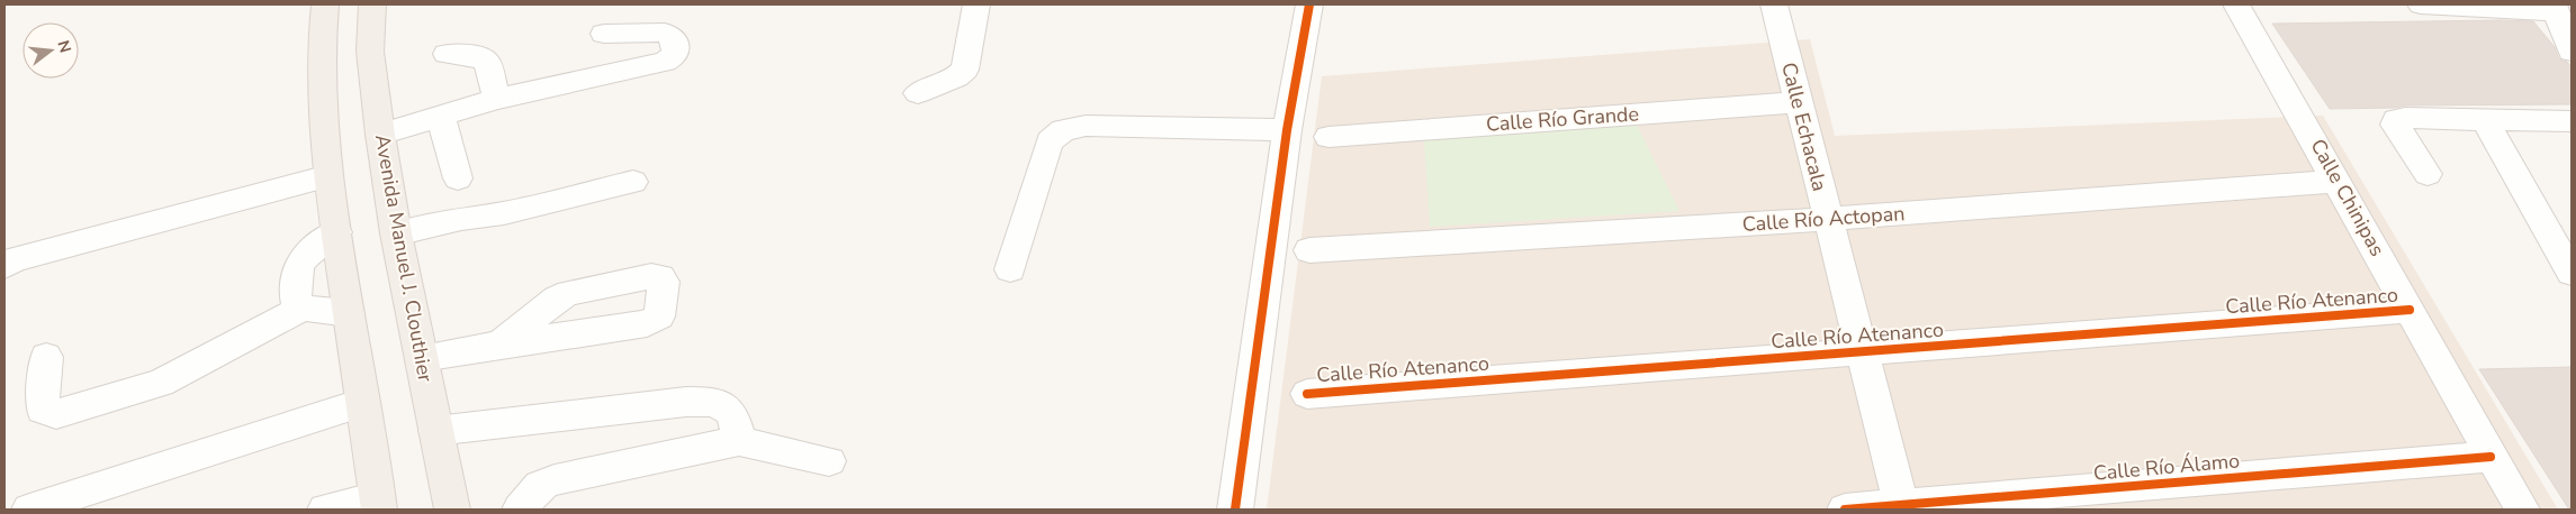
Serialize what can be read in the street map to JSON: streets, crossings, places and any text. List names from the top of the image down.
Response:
{
  "streets": {
    "main road": ["Avenida Manuel J. Clouthier"],
    "street": [
      "Calle Río Grande",
      "Calle Echacala",
      "Calle Chinipas",
      "Calle Río Actopan",
      "Calle Río Atenanco",
      "Calle Río Álamo"
    ]
  },
  "crossings": [
    ["Calle Río Grande", "Calle Echacala"],
    ["Calle Echacala", "Calle Río Actopan"],
    ["Calle Echacala", "Calle Río Atenanco"],
    ["Calle Echacala", "Calle Río Álamo"],
    ["Calle Chinipas", "Calle Río Actopan"],
    ["Calle Chinipas", "Calle Río Atenanco"],
    ["Calle Chinipas", "Calle Río Álamo"]
  ],
  "north": "right"
}
